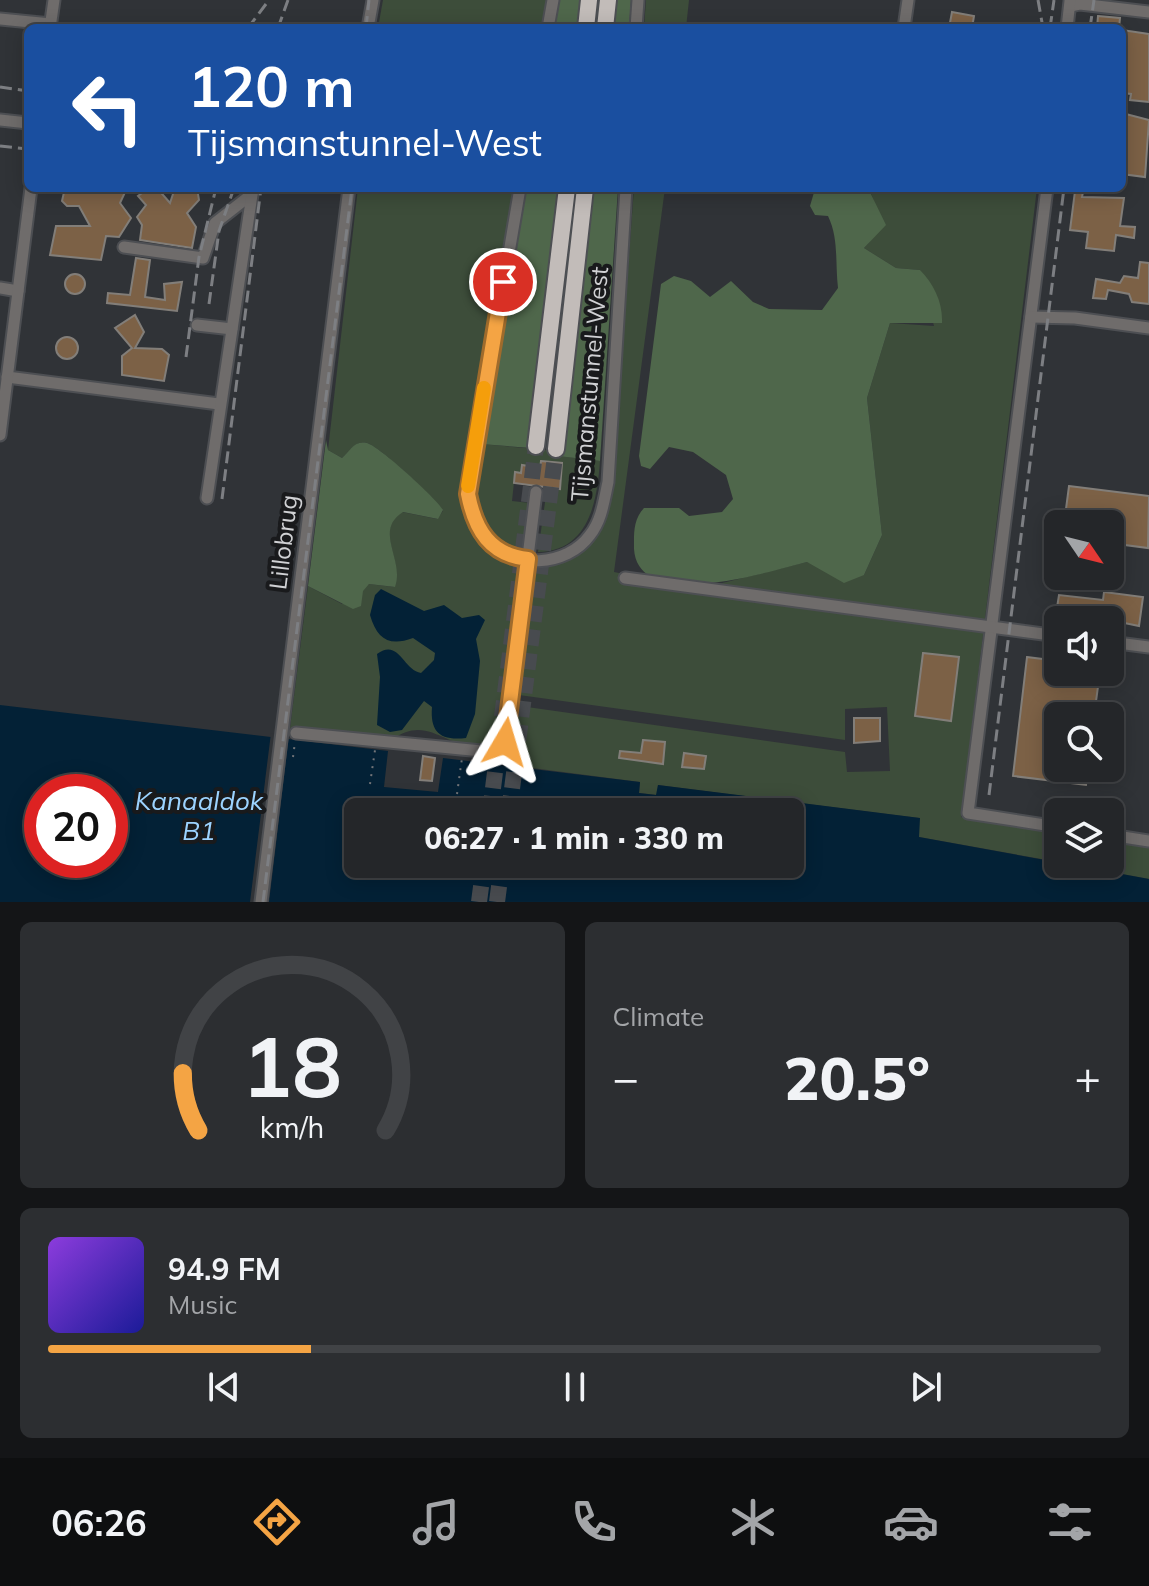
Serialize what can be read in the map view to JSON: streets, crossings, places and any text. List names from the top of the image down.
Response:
{
  "streets": {
    "street": ["Tijsmanstunnel-West", "Lillobrug"]
  },
  "water": ["Kanaaldok B1"],
  "north": "bottom right",
  "page": {
    "turn": ["120 m", "Tijsmanstunnel-West"],
    "limit": "20",
    "trip": "06:27 · 1 min · 330 m",
    "tile": "Climate",
    "heat": ["−", "20.5°", "+"],
    "song": ["94.9 FM", "Music"],
    "tabs": "06:26",
    "gauge": ["18", "km/h"]
  }
}
